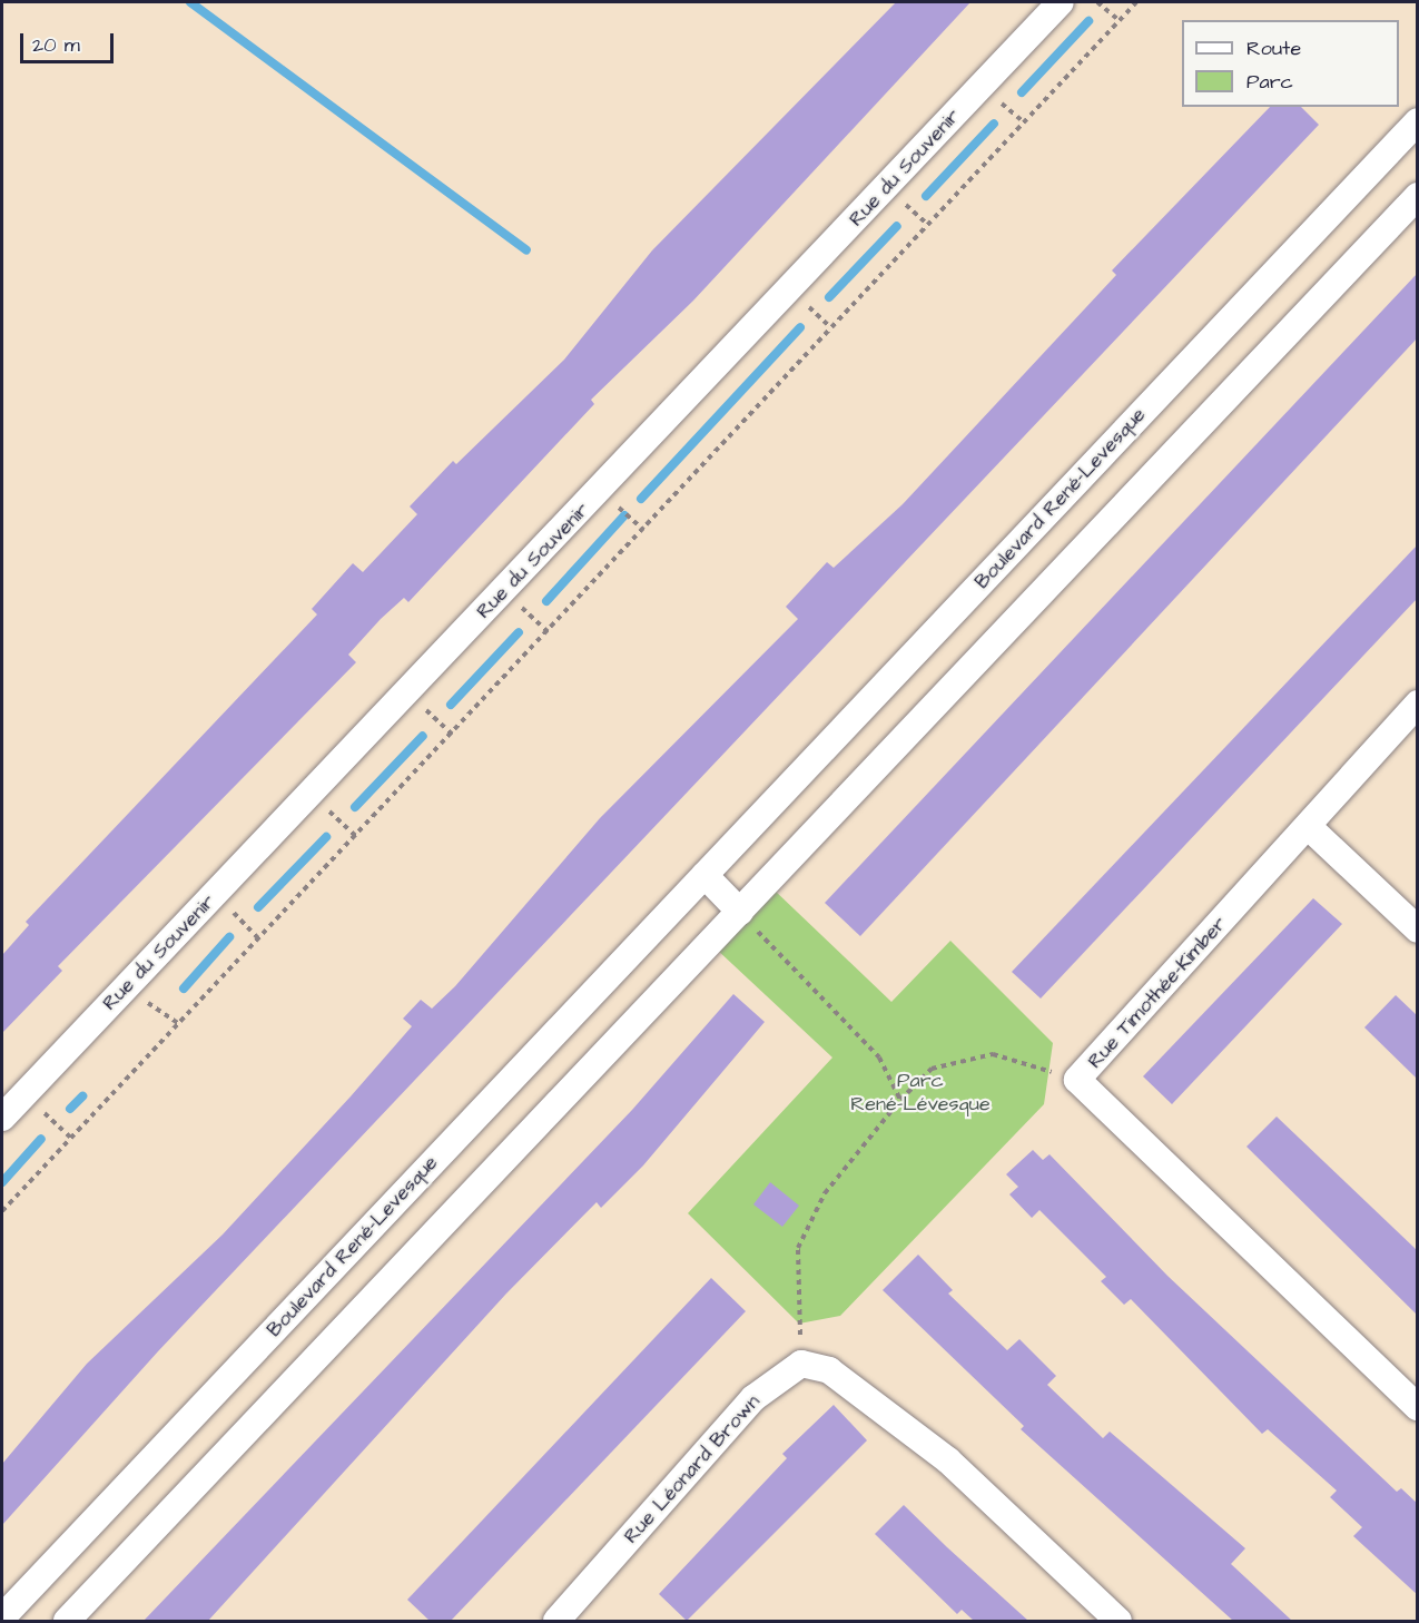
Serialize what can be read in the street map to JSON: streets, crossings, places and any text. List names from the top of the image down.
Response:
{
  "streets": {
    "street": [
      "Rue du Souvenir",
      "Boulevard René-Levesque",
      "Rue Timothée-Kimber",
      "Rue Léonard Brown"
    ]
  },
  "parks": ["Parc René-Lévesque"],
  "legend": ["Route", "Parc"],
  "scale_bar": "20 m"
}
